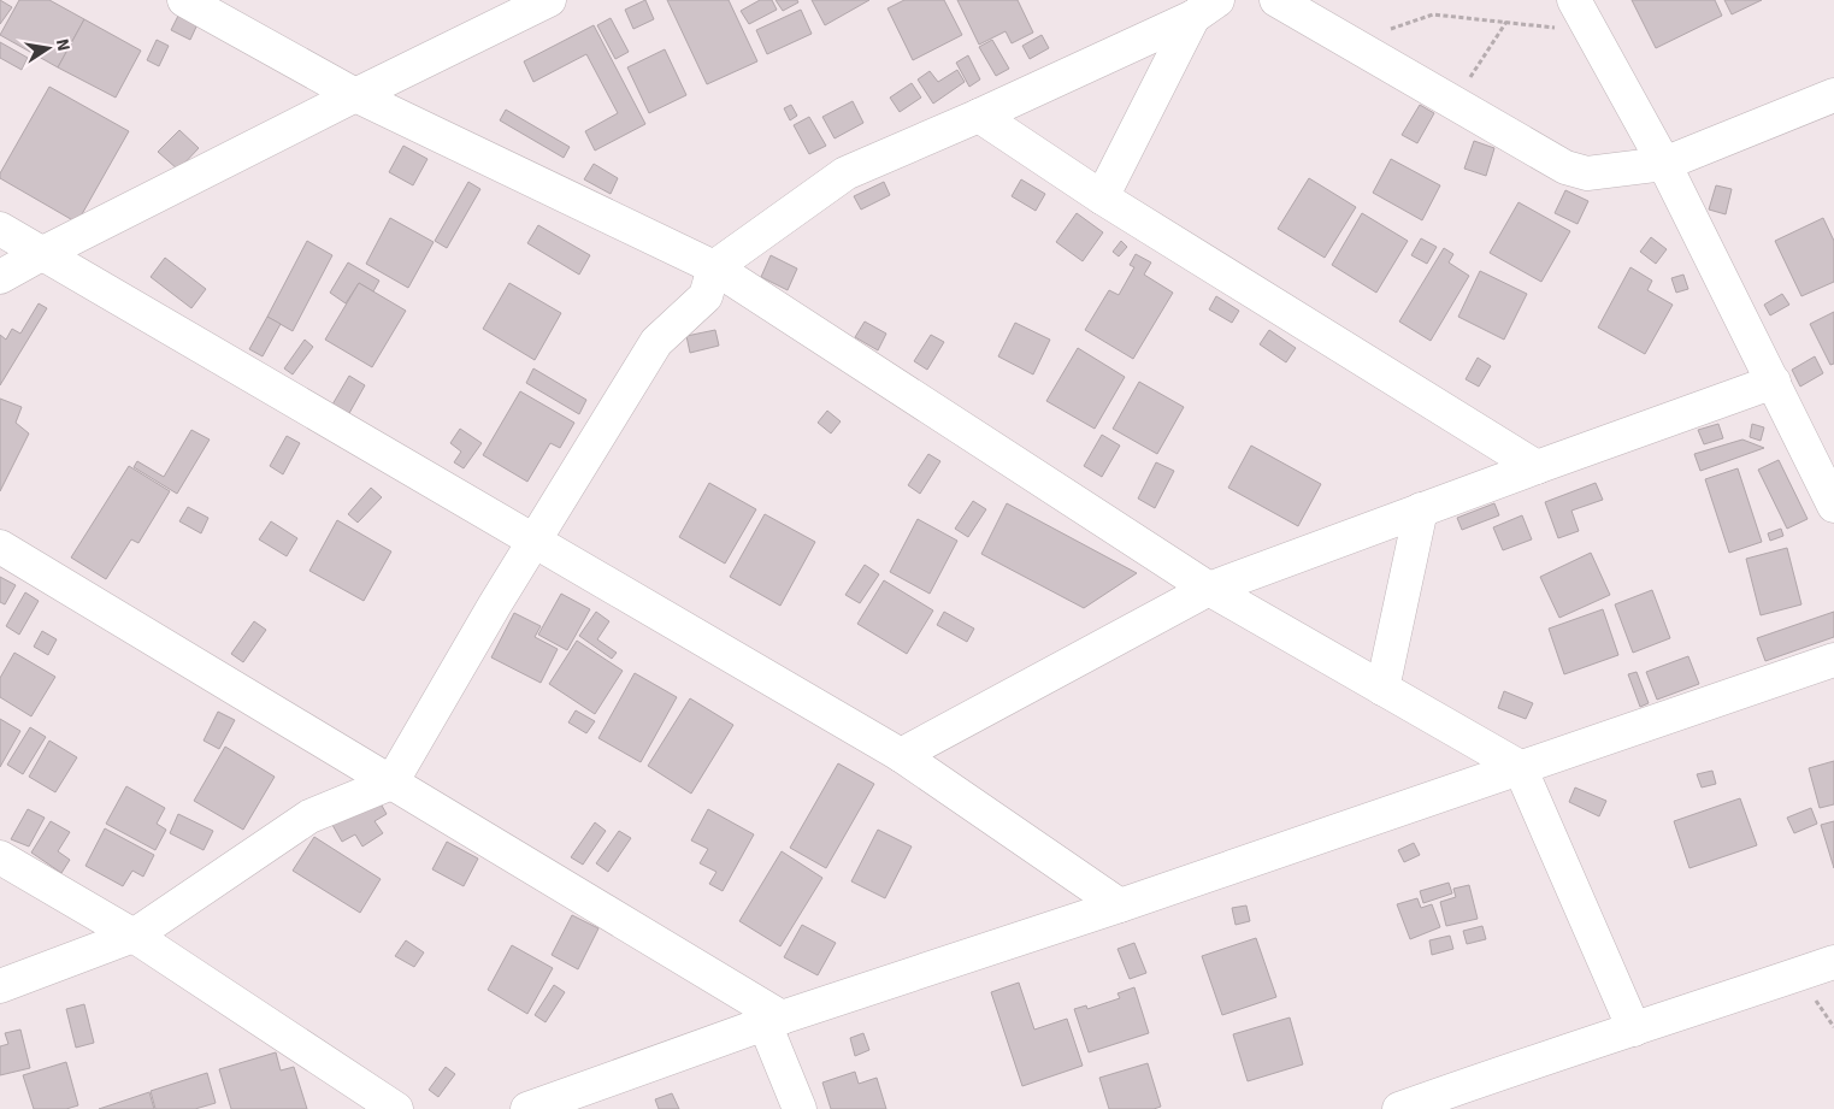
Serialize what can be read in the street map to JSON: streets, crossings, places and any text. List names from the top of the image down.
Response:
{
  "north": "right"
}
